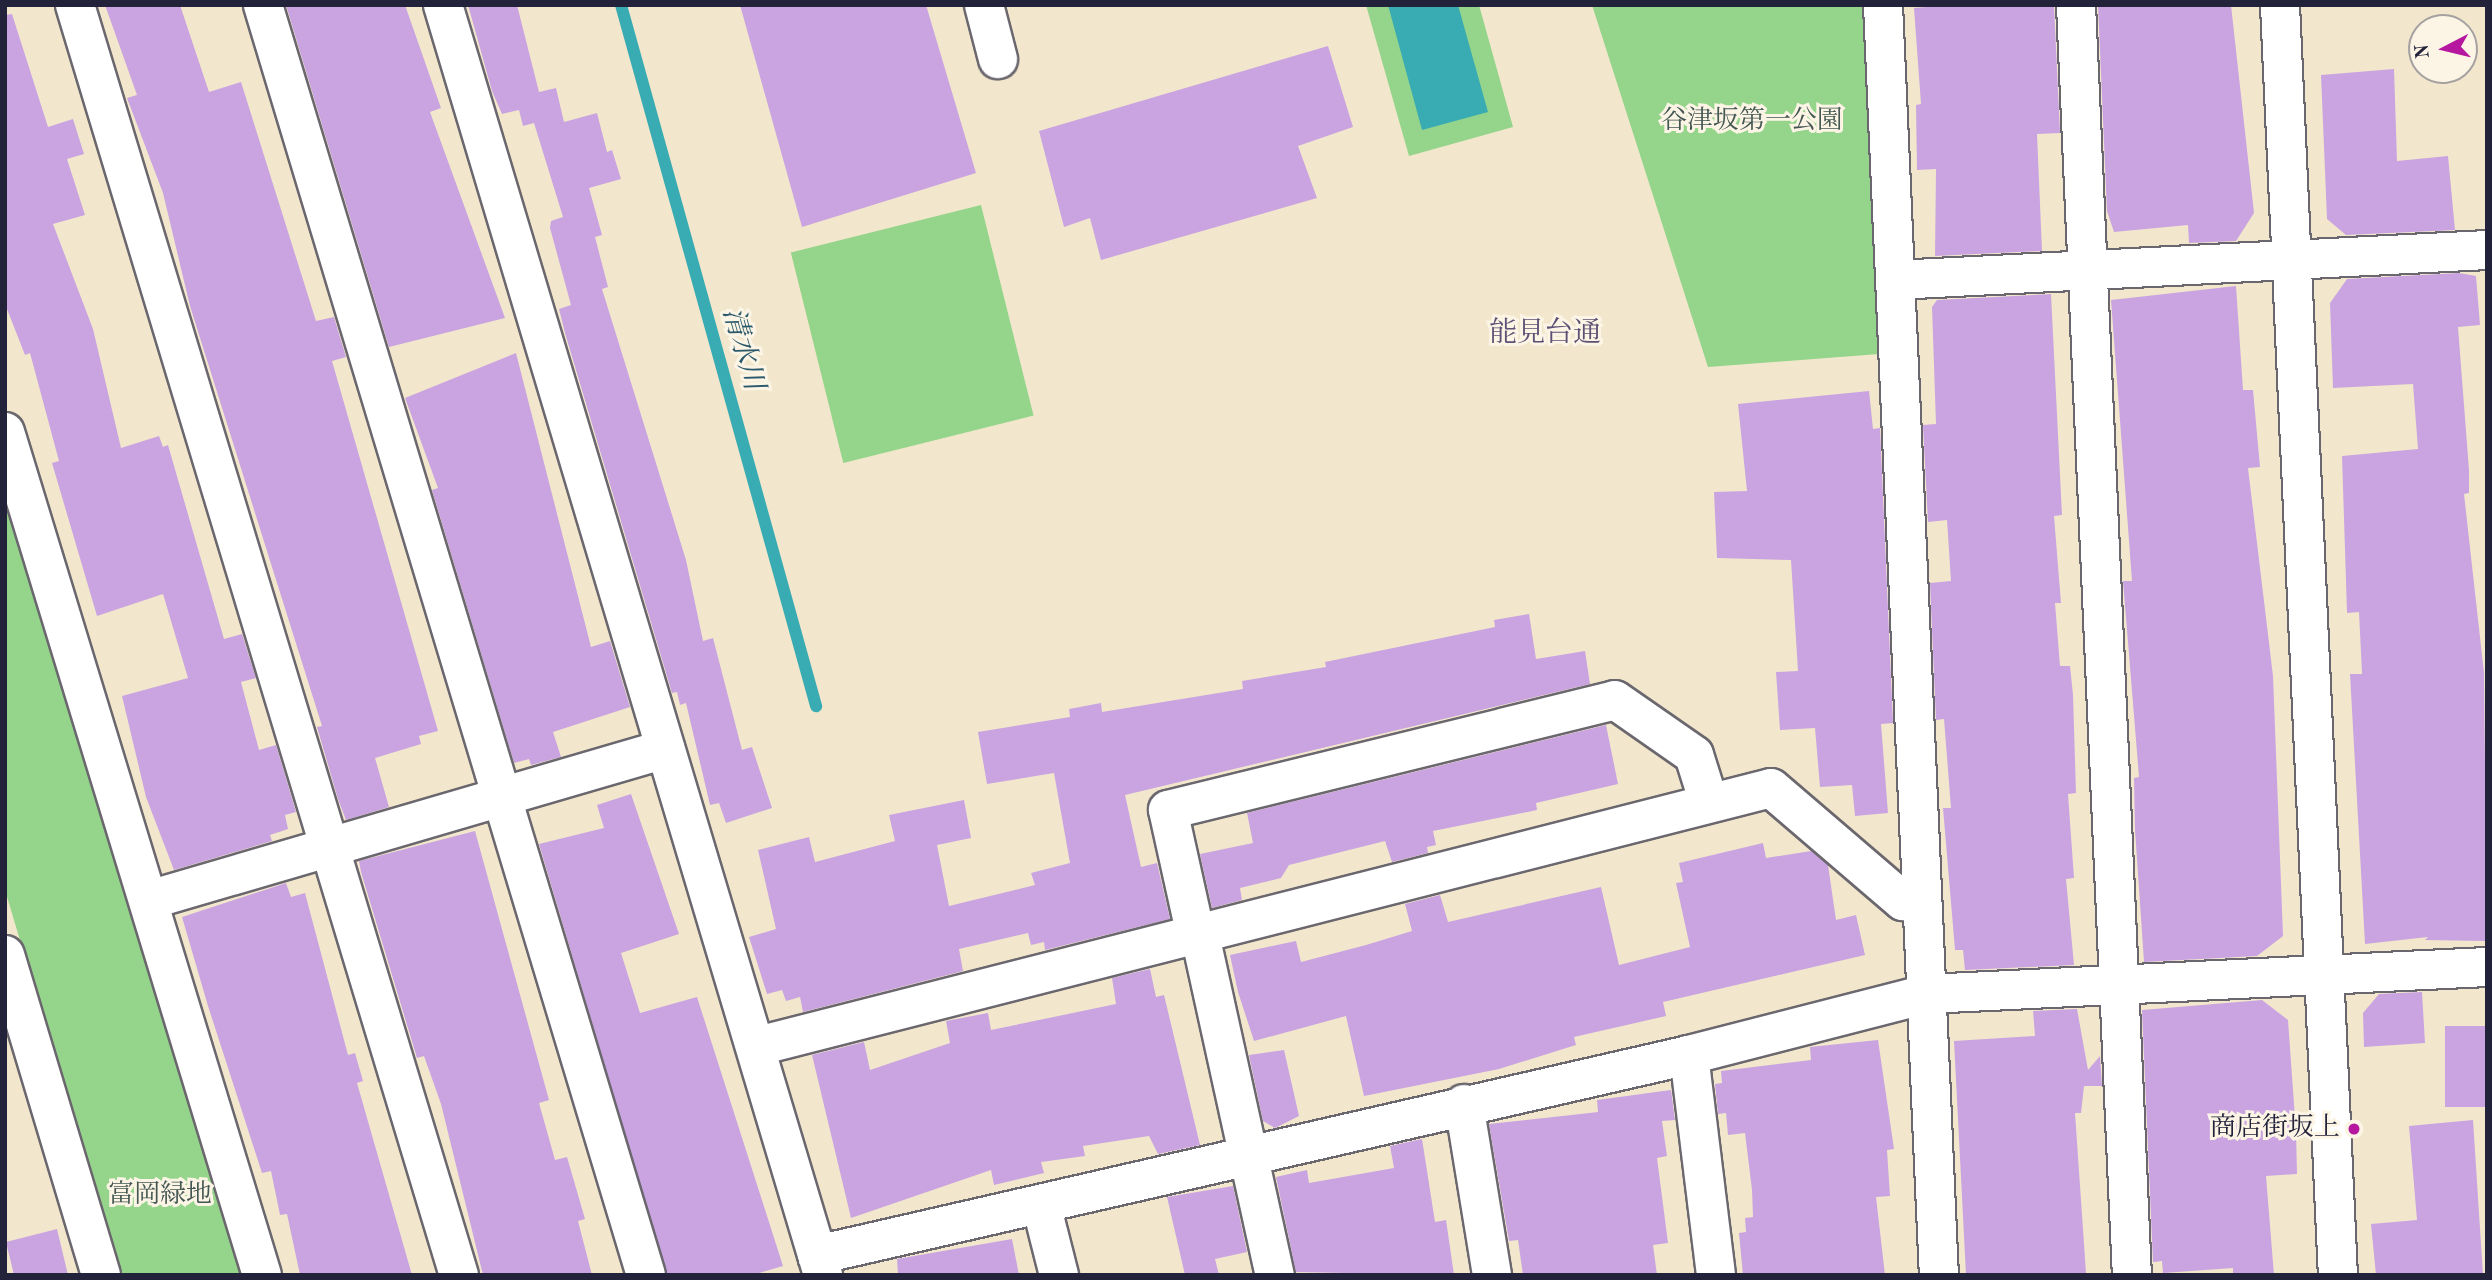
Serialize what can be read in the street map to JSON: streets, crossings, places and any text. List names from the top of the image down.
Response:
{
  "districts": ["能見台通"],
  "water": ["清水川"],
  "parks": ["谷津坂第一公園", "富岡緑地"],
  "places": ["商店街坂上"],
  "north": "left"
}
